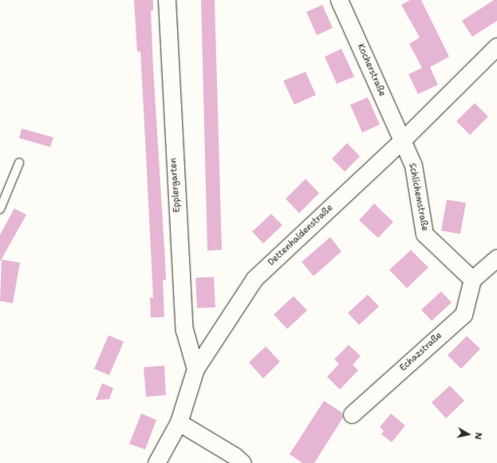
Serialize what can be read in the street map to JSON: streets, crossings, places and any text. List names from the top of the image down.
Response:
{
  "streets": {
    "street": [
      "Kocherstraße",
      "Epplergarten",
      "Schlichemstraße",
      "Dettenhaldenstraße",
      "Echazstraße"
    ]
  },
  "crossings": [
    ["Kocherstraße", "Schlichemstraße"],
    ["Kocherstraße", "Dettenhaldenstraße"],
    ["Epplergarten", "Dettenhaldenstraße"],
    ["Schlichemstraße", "Dettenhaldenstraße"],
    ["Schlichemstraße", "Echazstraße"]
  ],
  "north": "right"
}
